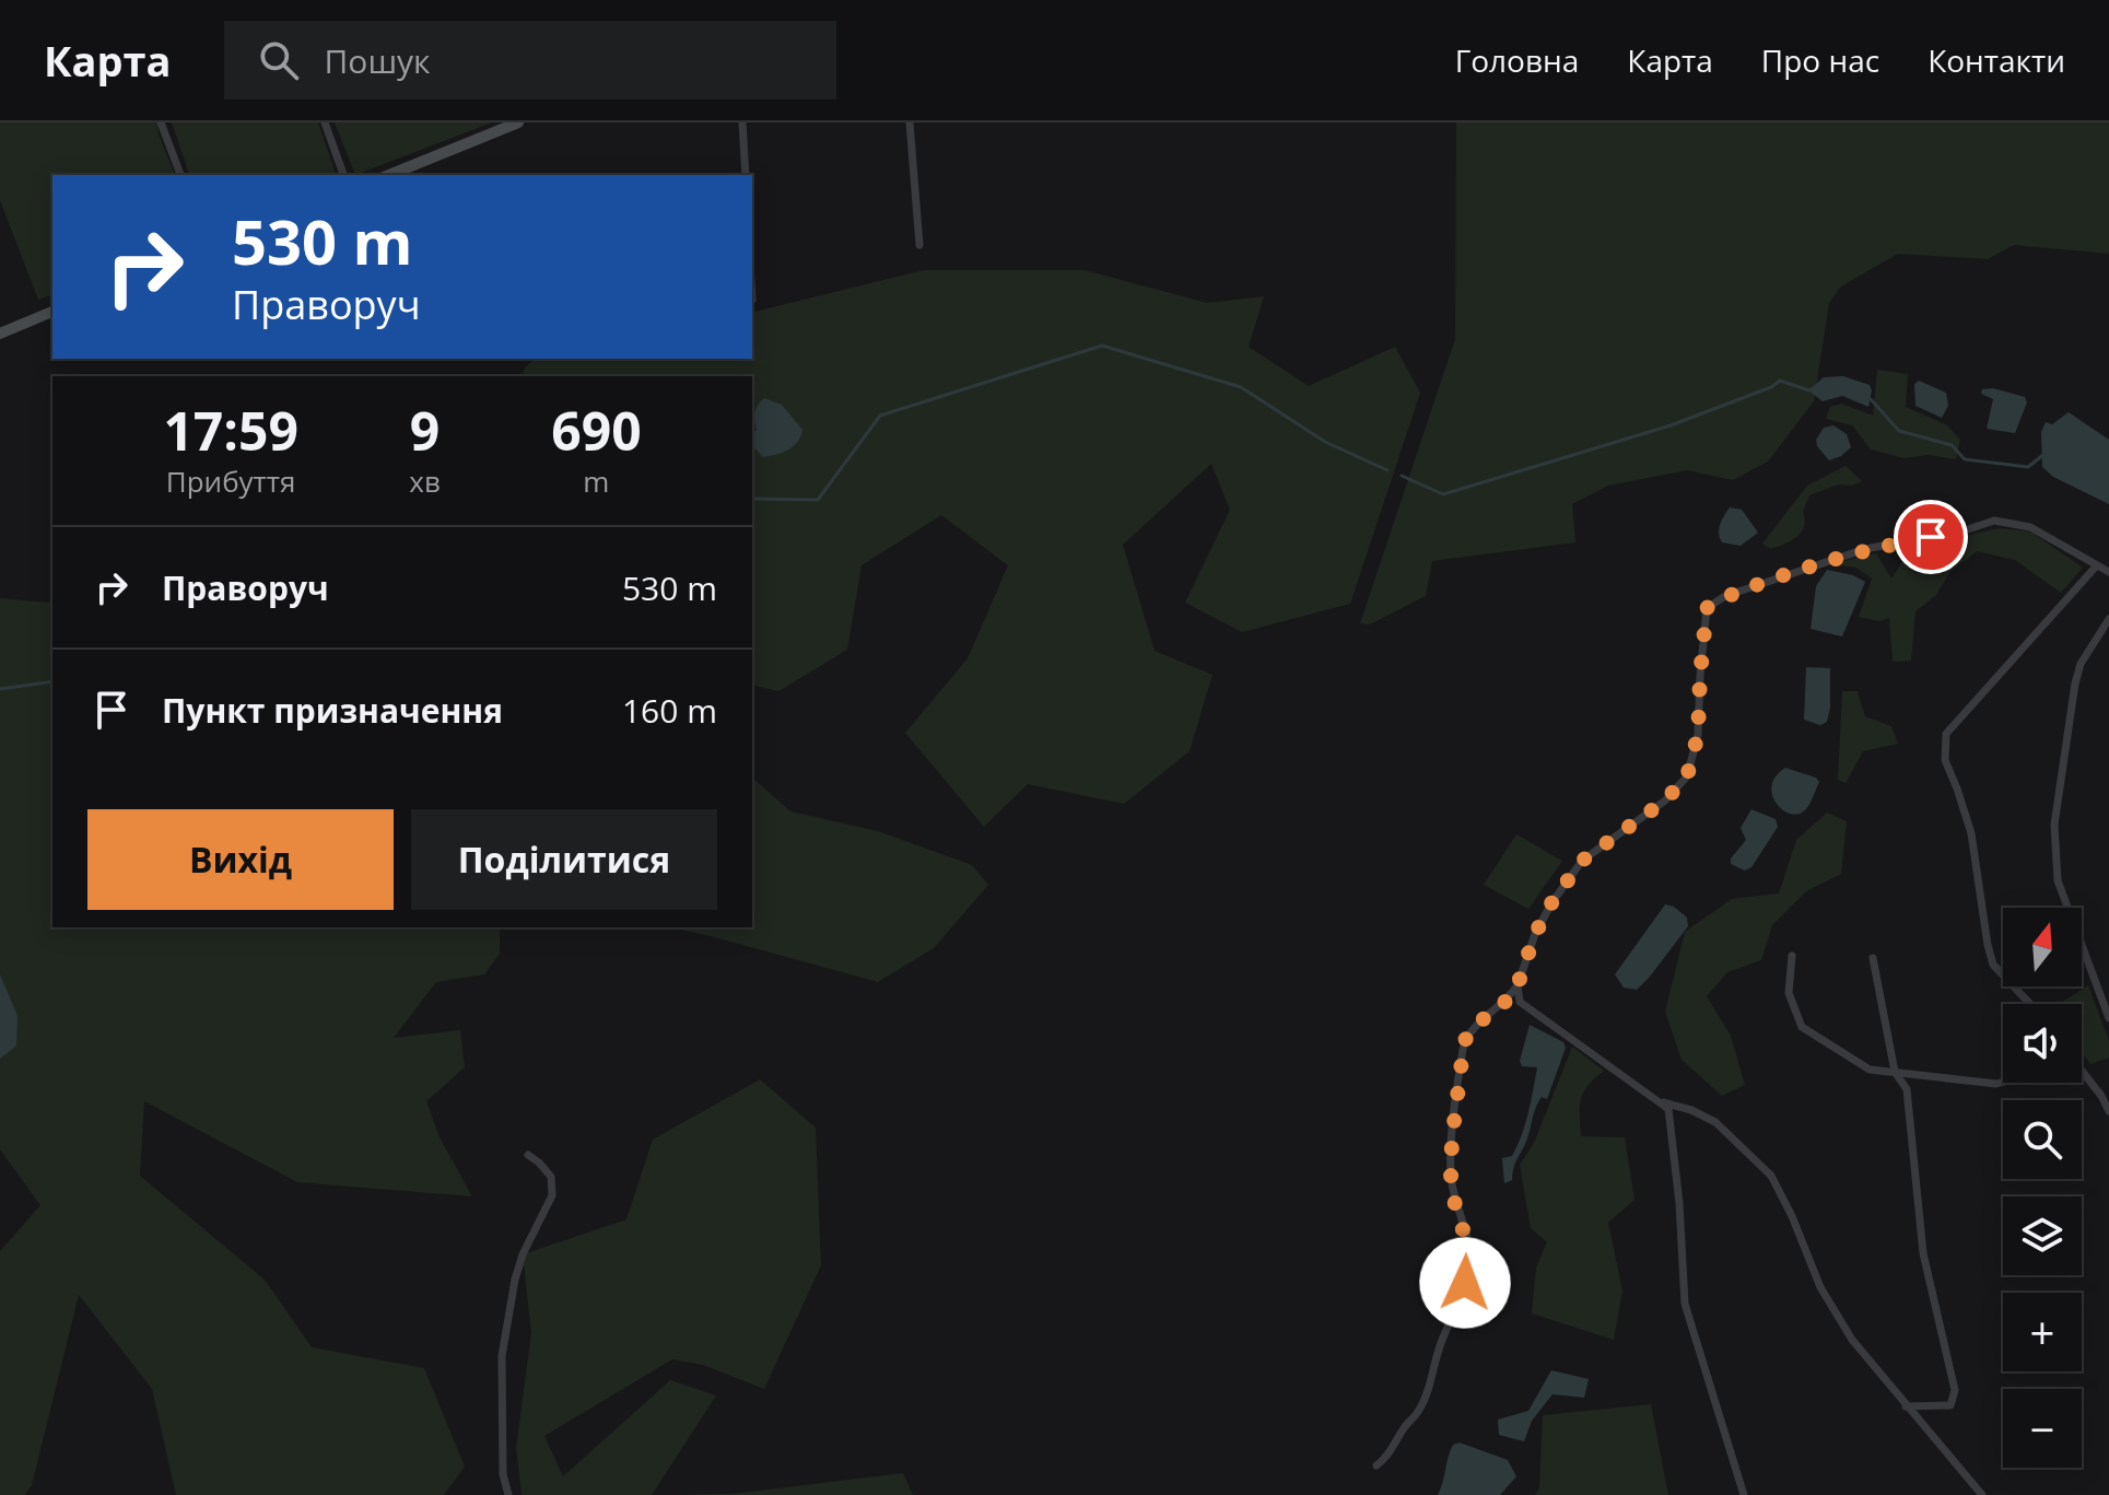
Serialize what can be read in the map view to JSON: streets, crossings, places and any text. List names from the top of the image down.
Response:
{
  "north": "top",
  "page": {
    "header": "Карта",
    "search": "Пошук",
    "nav": [
      "Головна",
      "Карта",
      "Про нас",
      "Контакти"
    ],
    "turn": ["530 m", "Праворуч"],
    "eta": [
      "17:59",
      "Прибуття",
      "9",
      "хв",
      "690",
      "m"
    ],
    "list": [
      {
        "name": "Праворуч",
        "value": "530 m"
      },
      {
        "name": "Пункт призначення",
        "value": "160 m"
      }
    ],
    "buttons": ["Вихід", "Поділитися"],
    "map_buttons": ["+", "−"]
  }
}
